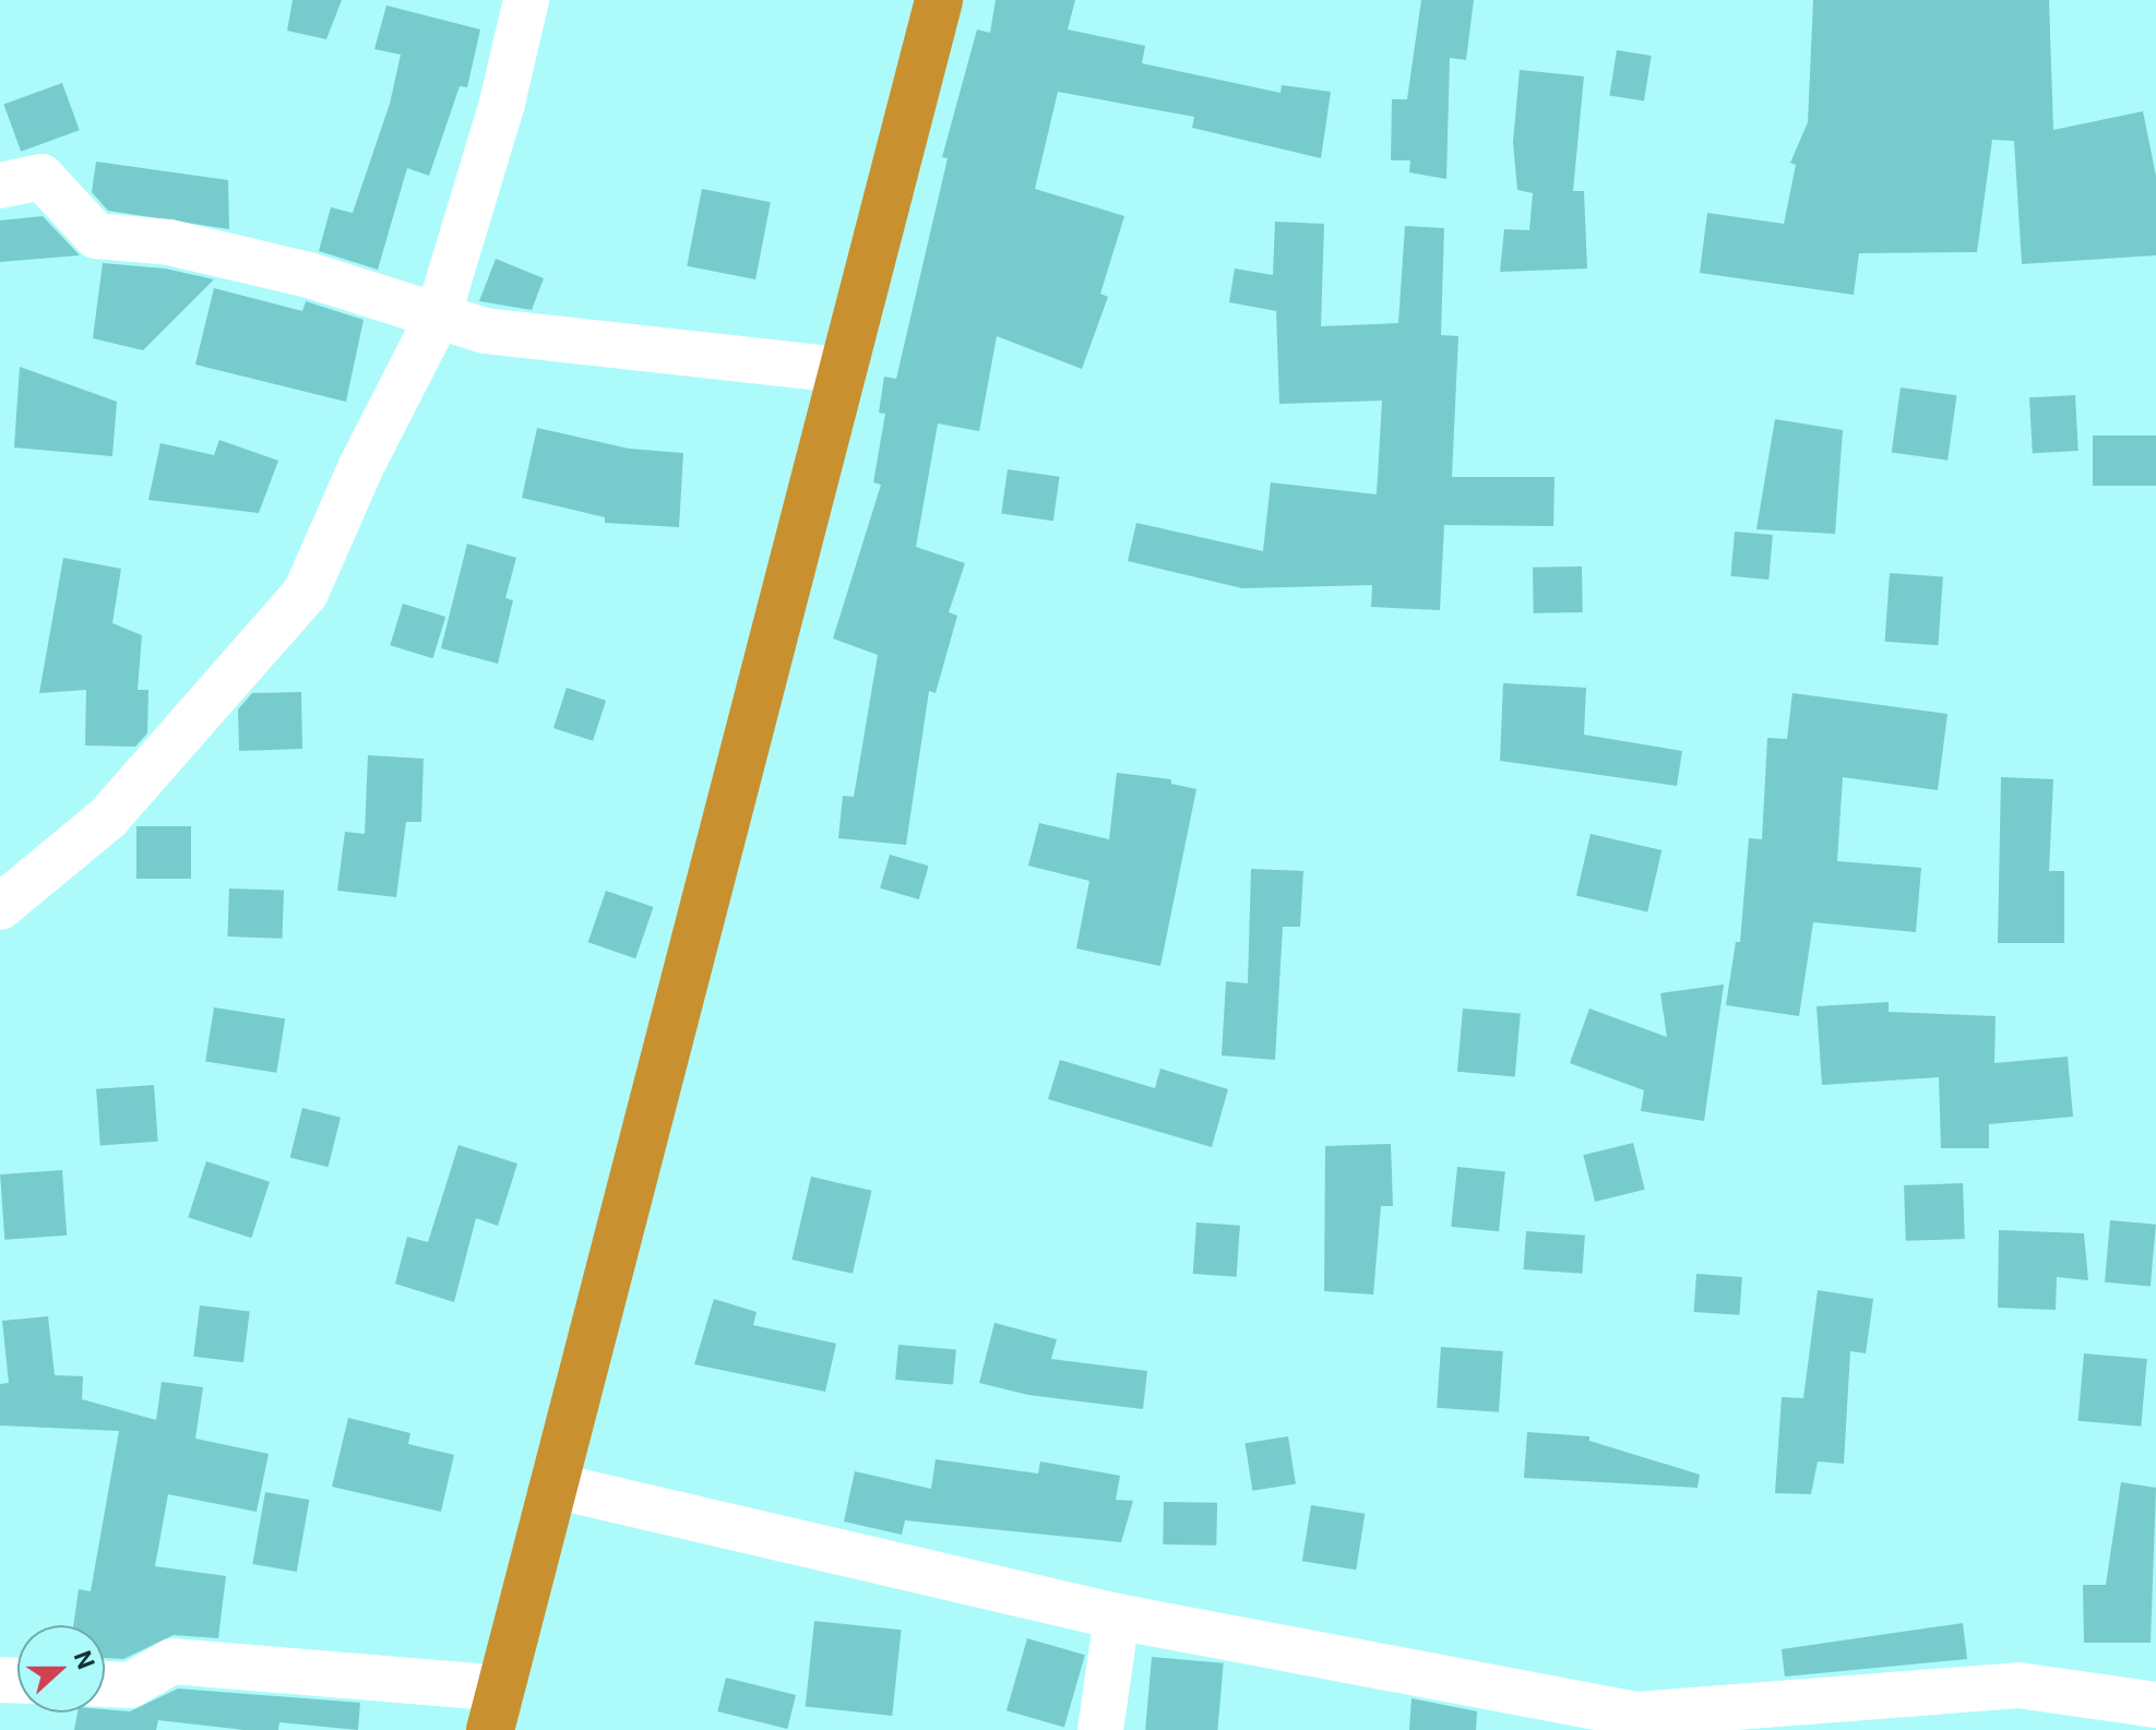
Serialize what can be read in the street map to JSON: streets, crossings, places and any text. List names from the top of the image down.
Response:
{
  "north": "right"
}
